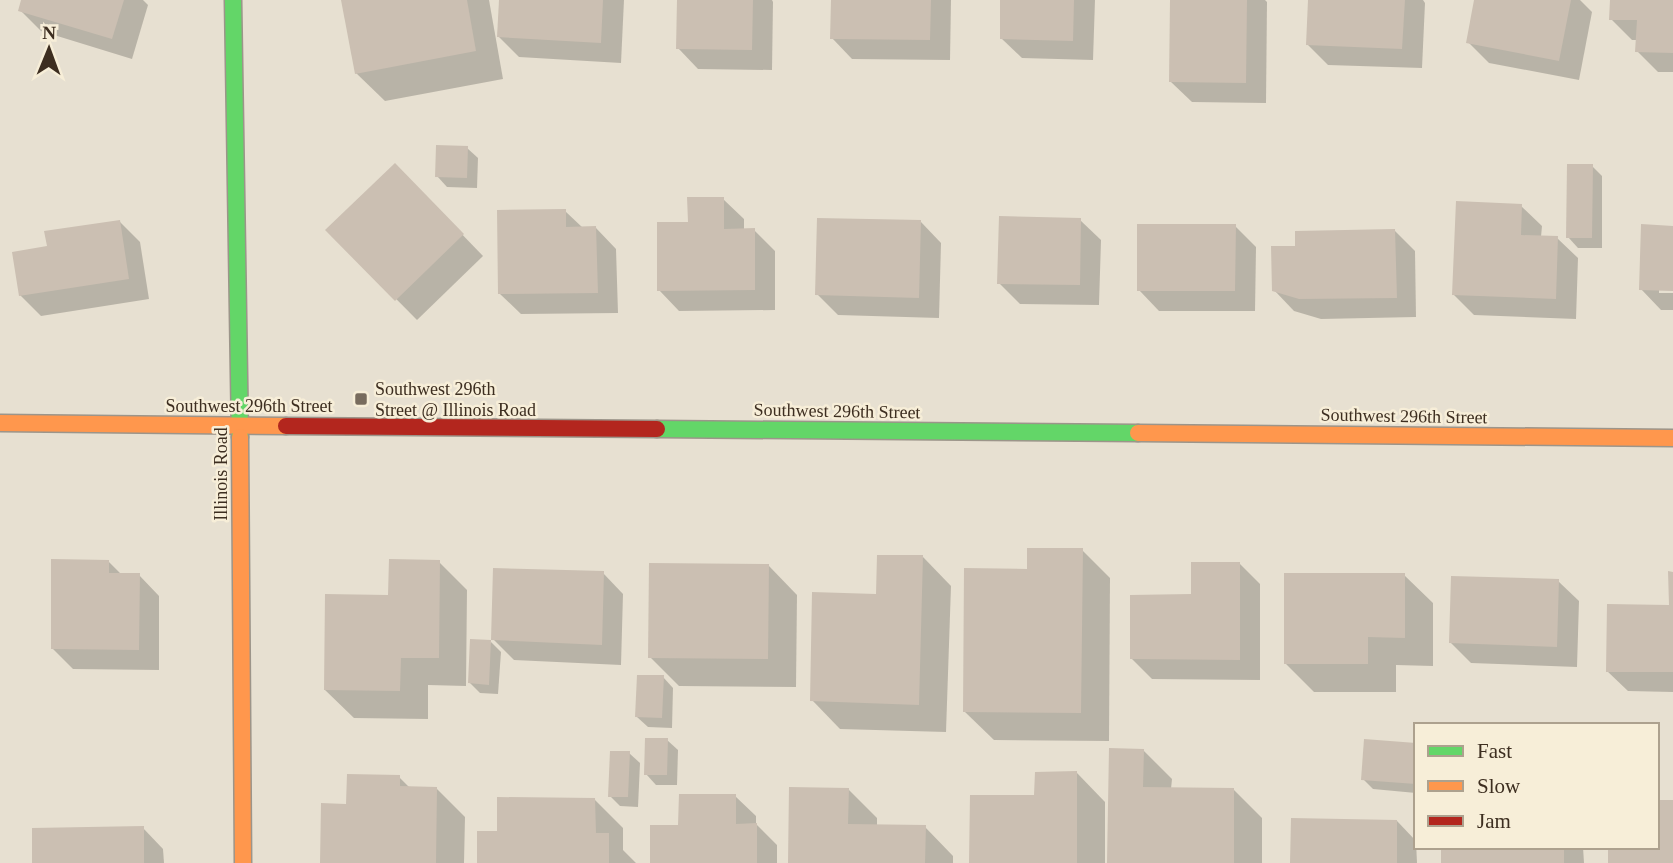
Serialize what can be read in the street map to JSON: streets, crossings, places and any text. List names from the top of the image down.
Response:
{
  "streets": {
    "street": ["Southwest 296th Street", "Illinois Road"]
  },
  "crossings": [
    ["Southwest 296th Street", "Illinois Road"]
  ],
  "places": {
    "transit": ["Southwest 296th Street @ Illinois Road"]
  },
  "legend": ["Fast", "Slow", "Jam"],
  "north": "top"
}
